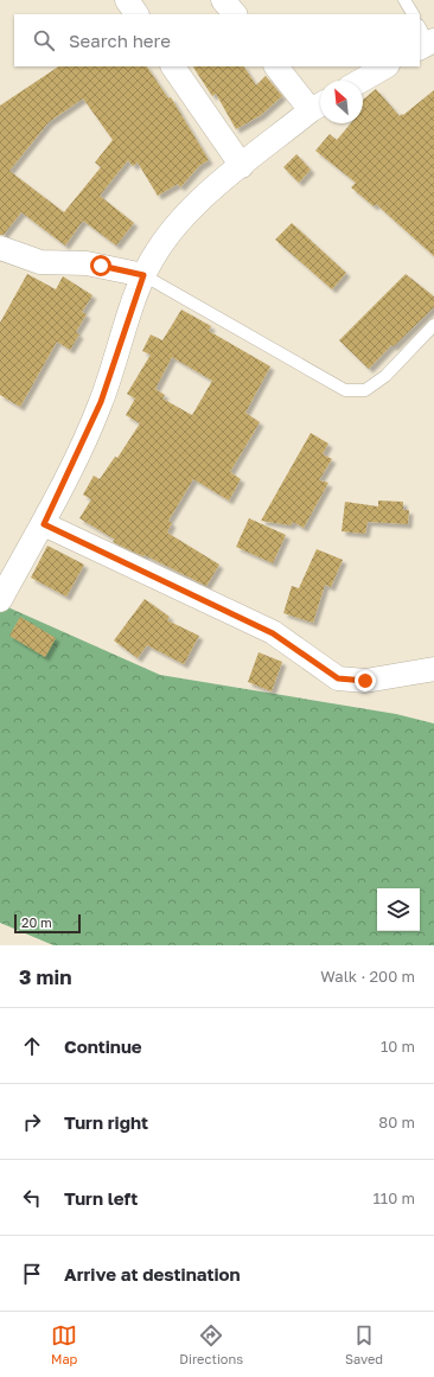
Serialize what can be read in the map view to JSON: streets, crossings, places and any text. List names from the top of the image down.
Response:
{
  "scale_bar": "20 m",
  "north": "top left",
  "page": {
    "search": "Search here",
    "scale": "20 m",
    "heading": ["3 min", "Walk · 200 m"],
    "list": [
      ["Continue", "10 m"],
      ["Turn right", "80 m"],
      ["Turn left", "110 m"],
      "Arrive at destination"
    ],
    "nav": ["Map", "Directions", "Saved"]
  }
}
